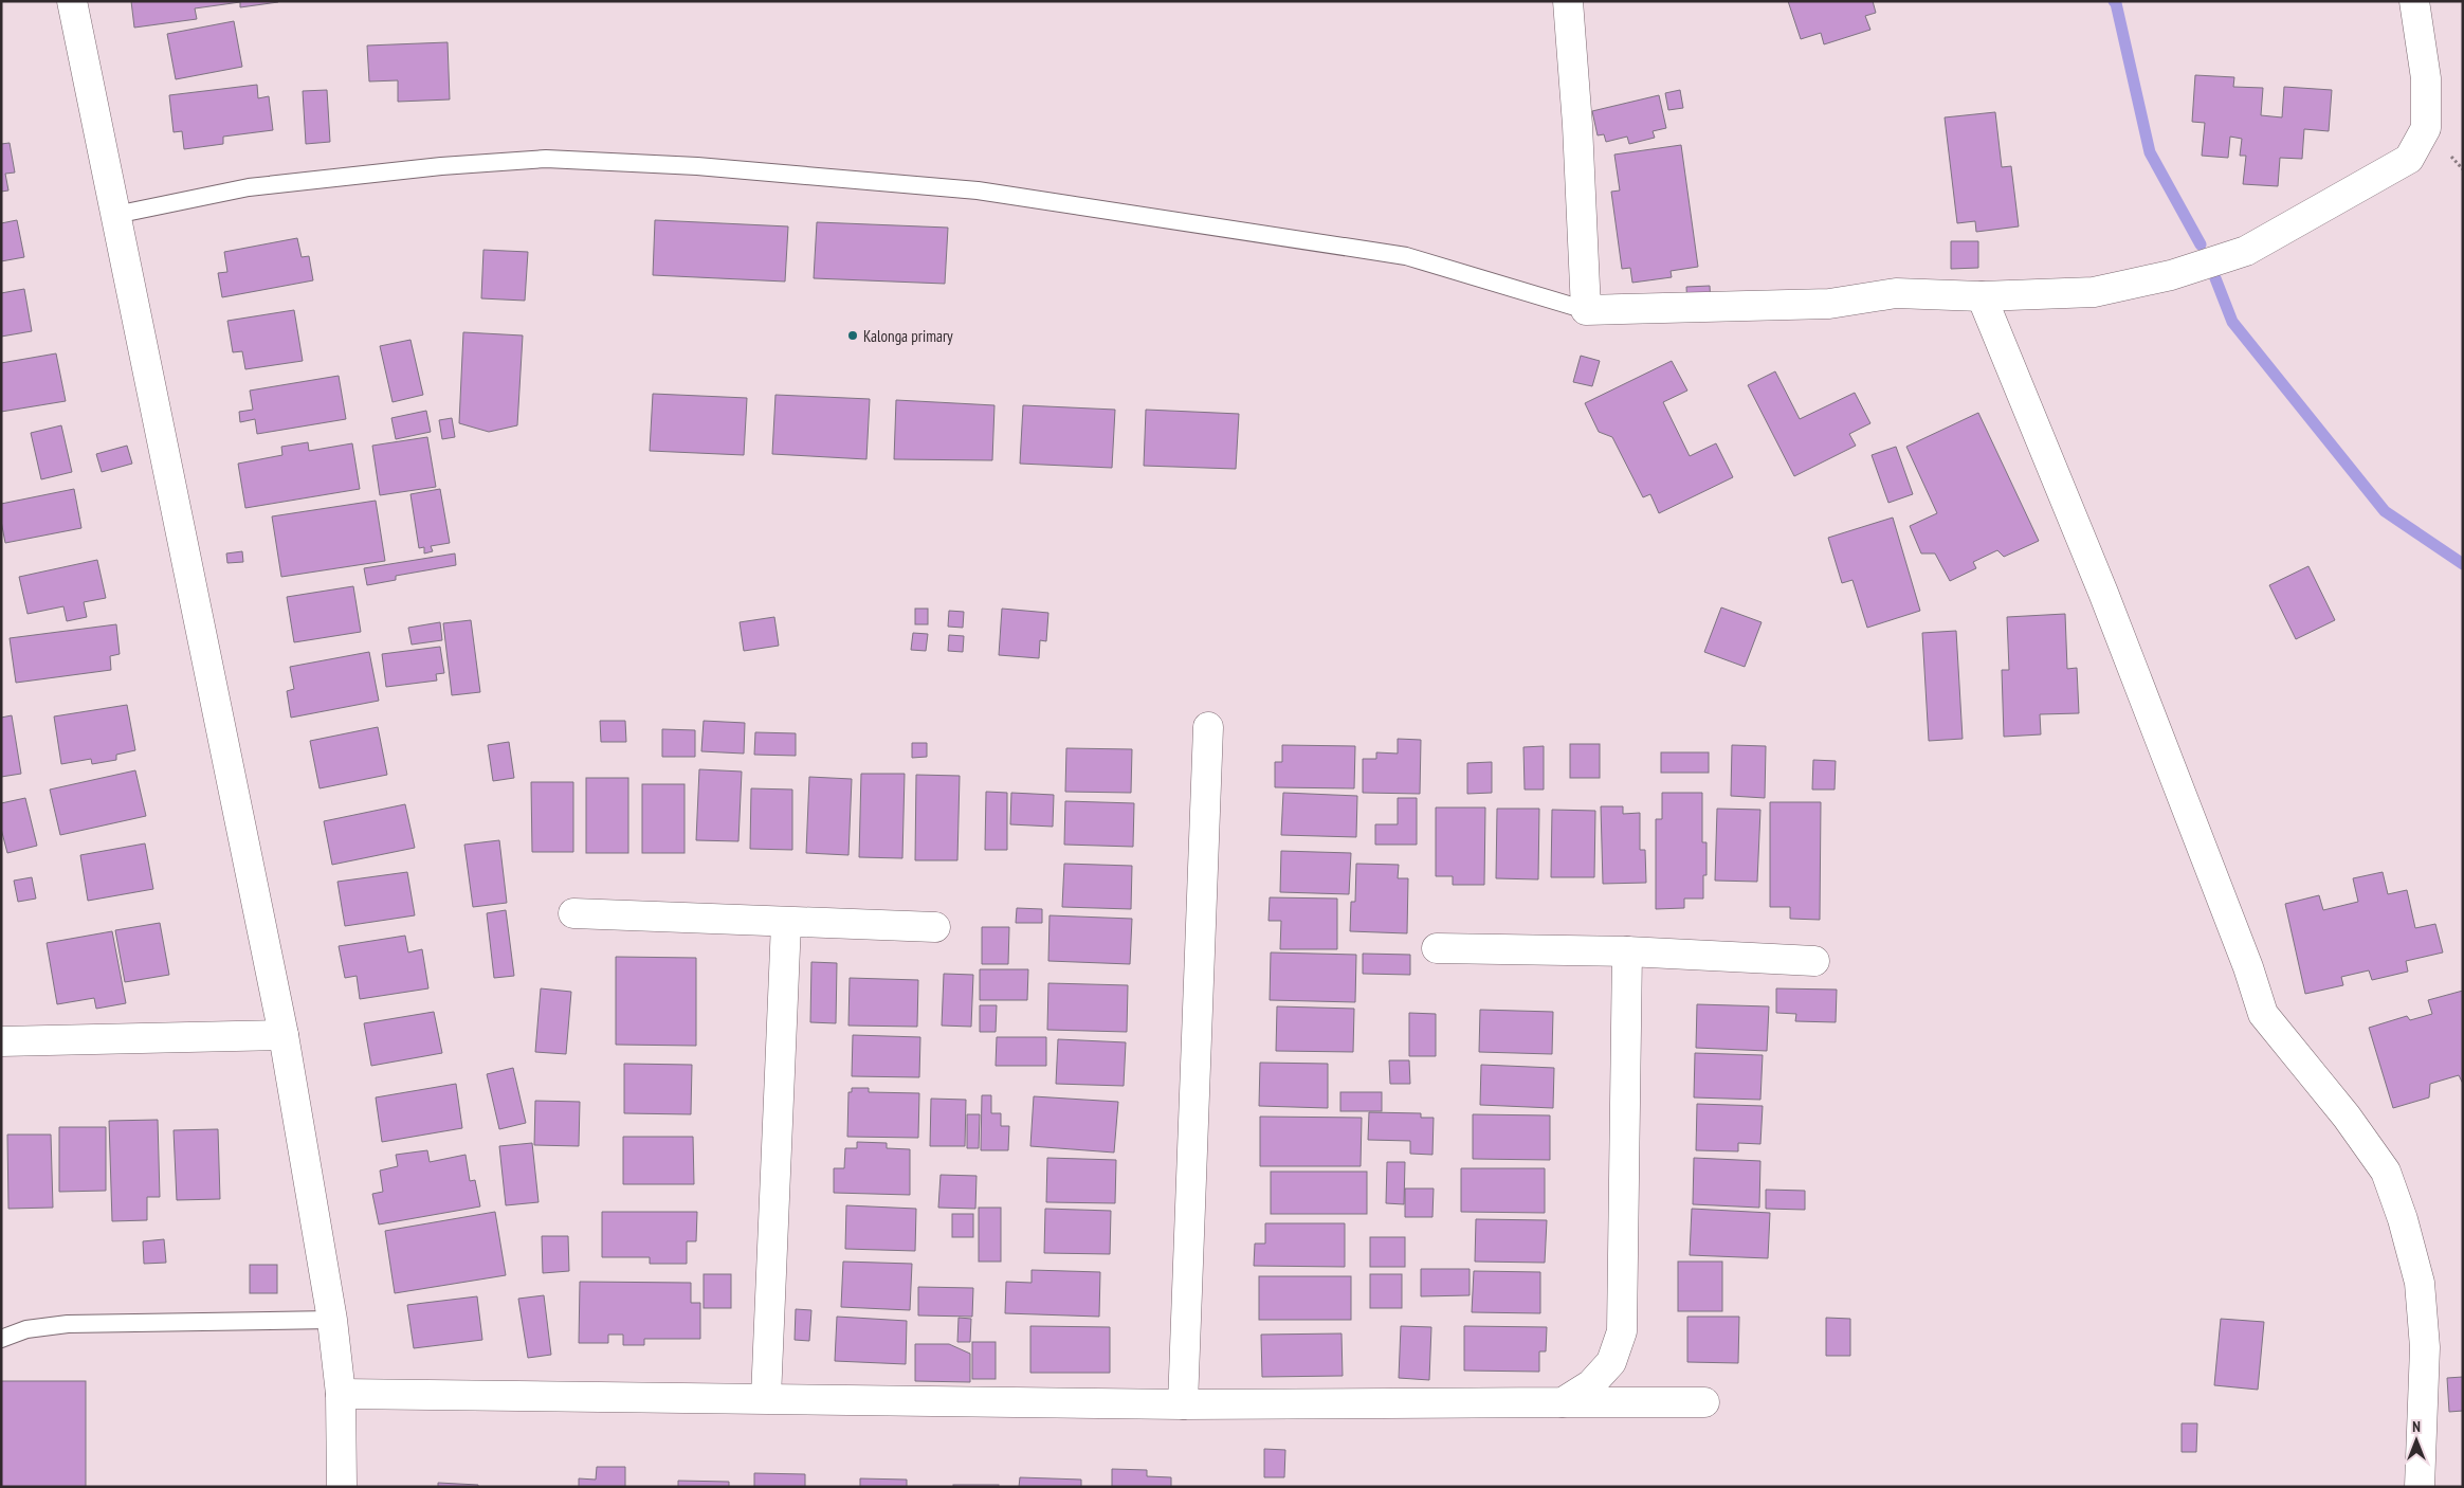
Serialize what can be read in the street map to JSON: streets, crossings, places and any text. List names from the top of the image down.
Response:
{
  "places": ["Kalonga primary"],
  "north": "top"
}
